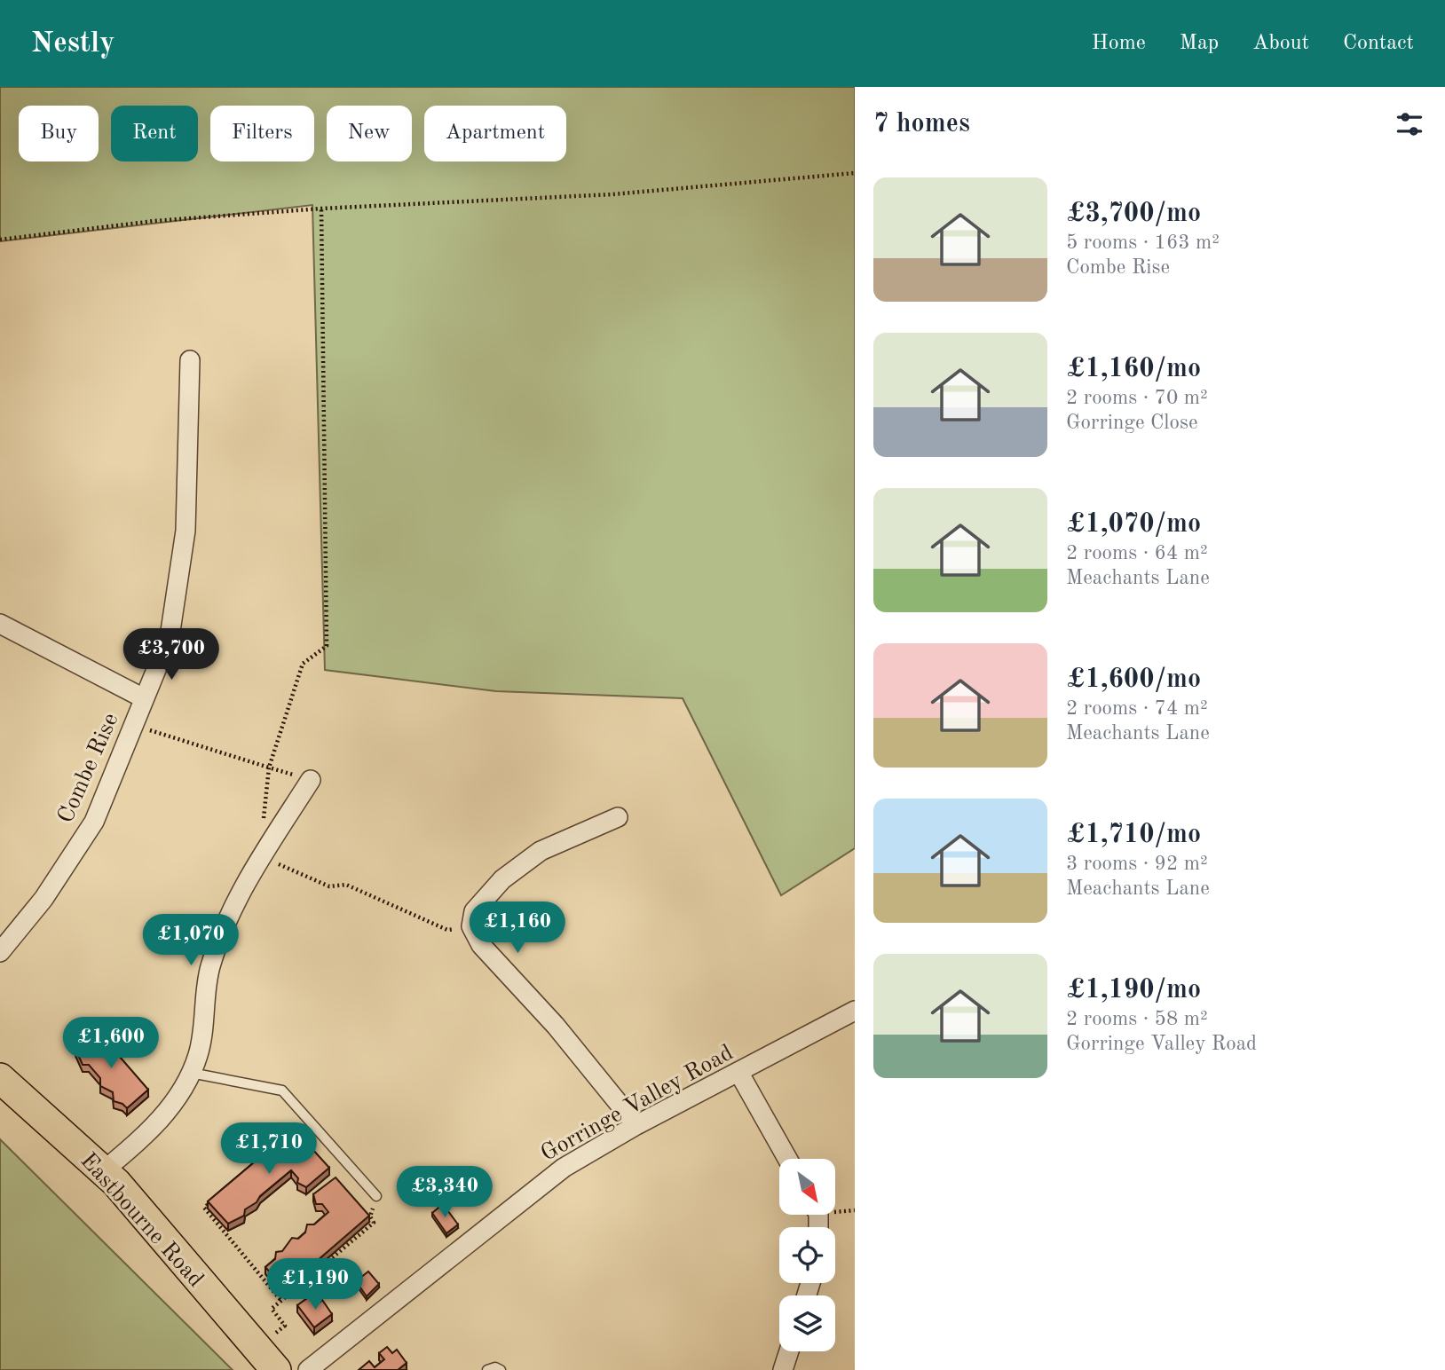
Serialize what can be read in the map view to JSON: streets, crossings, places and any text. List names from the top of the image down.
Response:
{
  "streets": {
    "main road": ["Eastbourne Road"],
    "street": ["Combe Rise", "Gorringe Valley Road"]
  },
  "north": "bottom right",
  "page": {
    "header": "Nestly",
    "nav": [
      "Home",
      "Map",
      "About",
      "Contact"
    ],
    "heading": "7 homes",
    "chip": [
      "Buy",
      "Rent",
      "Filters",
      "New",
      "Apartment"
    ],
    "list": [
      {
        "name": "£3,700/mo",
        "note": "5 rooms · 163 m² · Combe Rise"
      },
      {
        "name": "£1,160/mo",
        "note": "2 rooms · 70 m² · Gorringe Close"
      },
      {
        "name": "£1,070/mo",
        "note": "2 rooms · 64 m² · Meachants Lane"
      },
      {
        "name": "£1,600/mo",
        "note": "2 rooms · 74 m² · Meachants Lane"
      },
      {
        "name": "£1,710/mo",
        "note": "3 rooms · 92 m² · Meachants Lane"
      },
      {
        "name": "£1,190/mo",
        "note": "2 rooms · 58 m² · Gorringe Valley Road"
      }
    ],
    "price": [
      "£3,700",
      "£1,160",
      "£1,070",
      "£1,600",
      "£1,710",
      "£3,340",
      "£1,190"
    ]
  }
}
